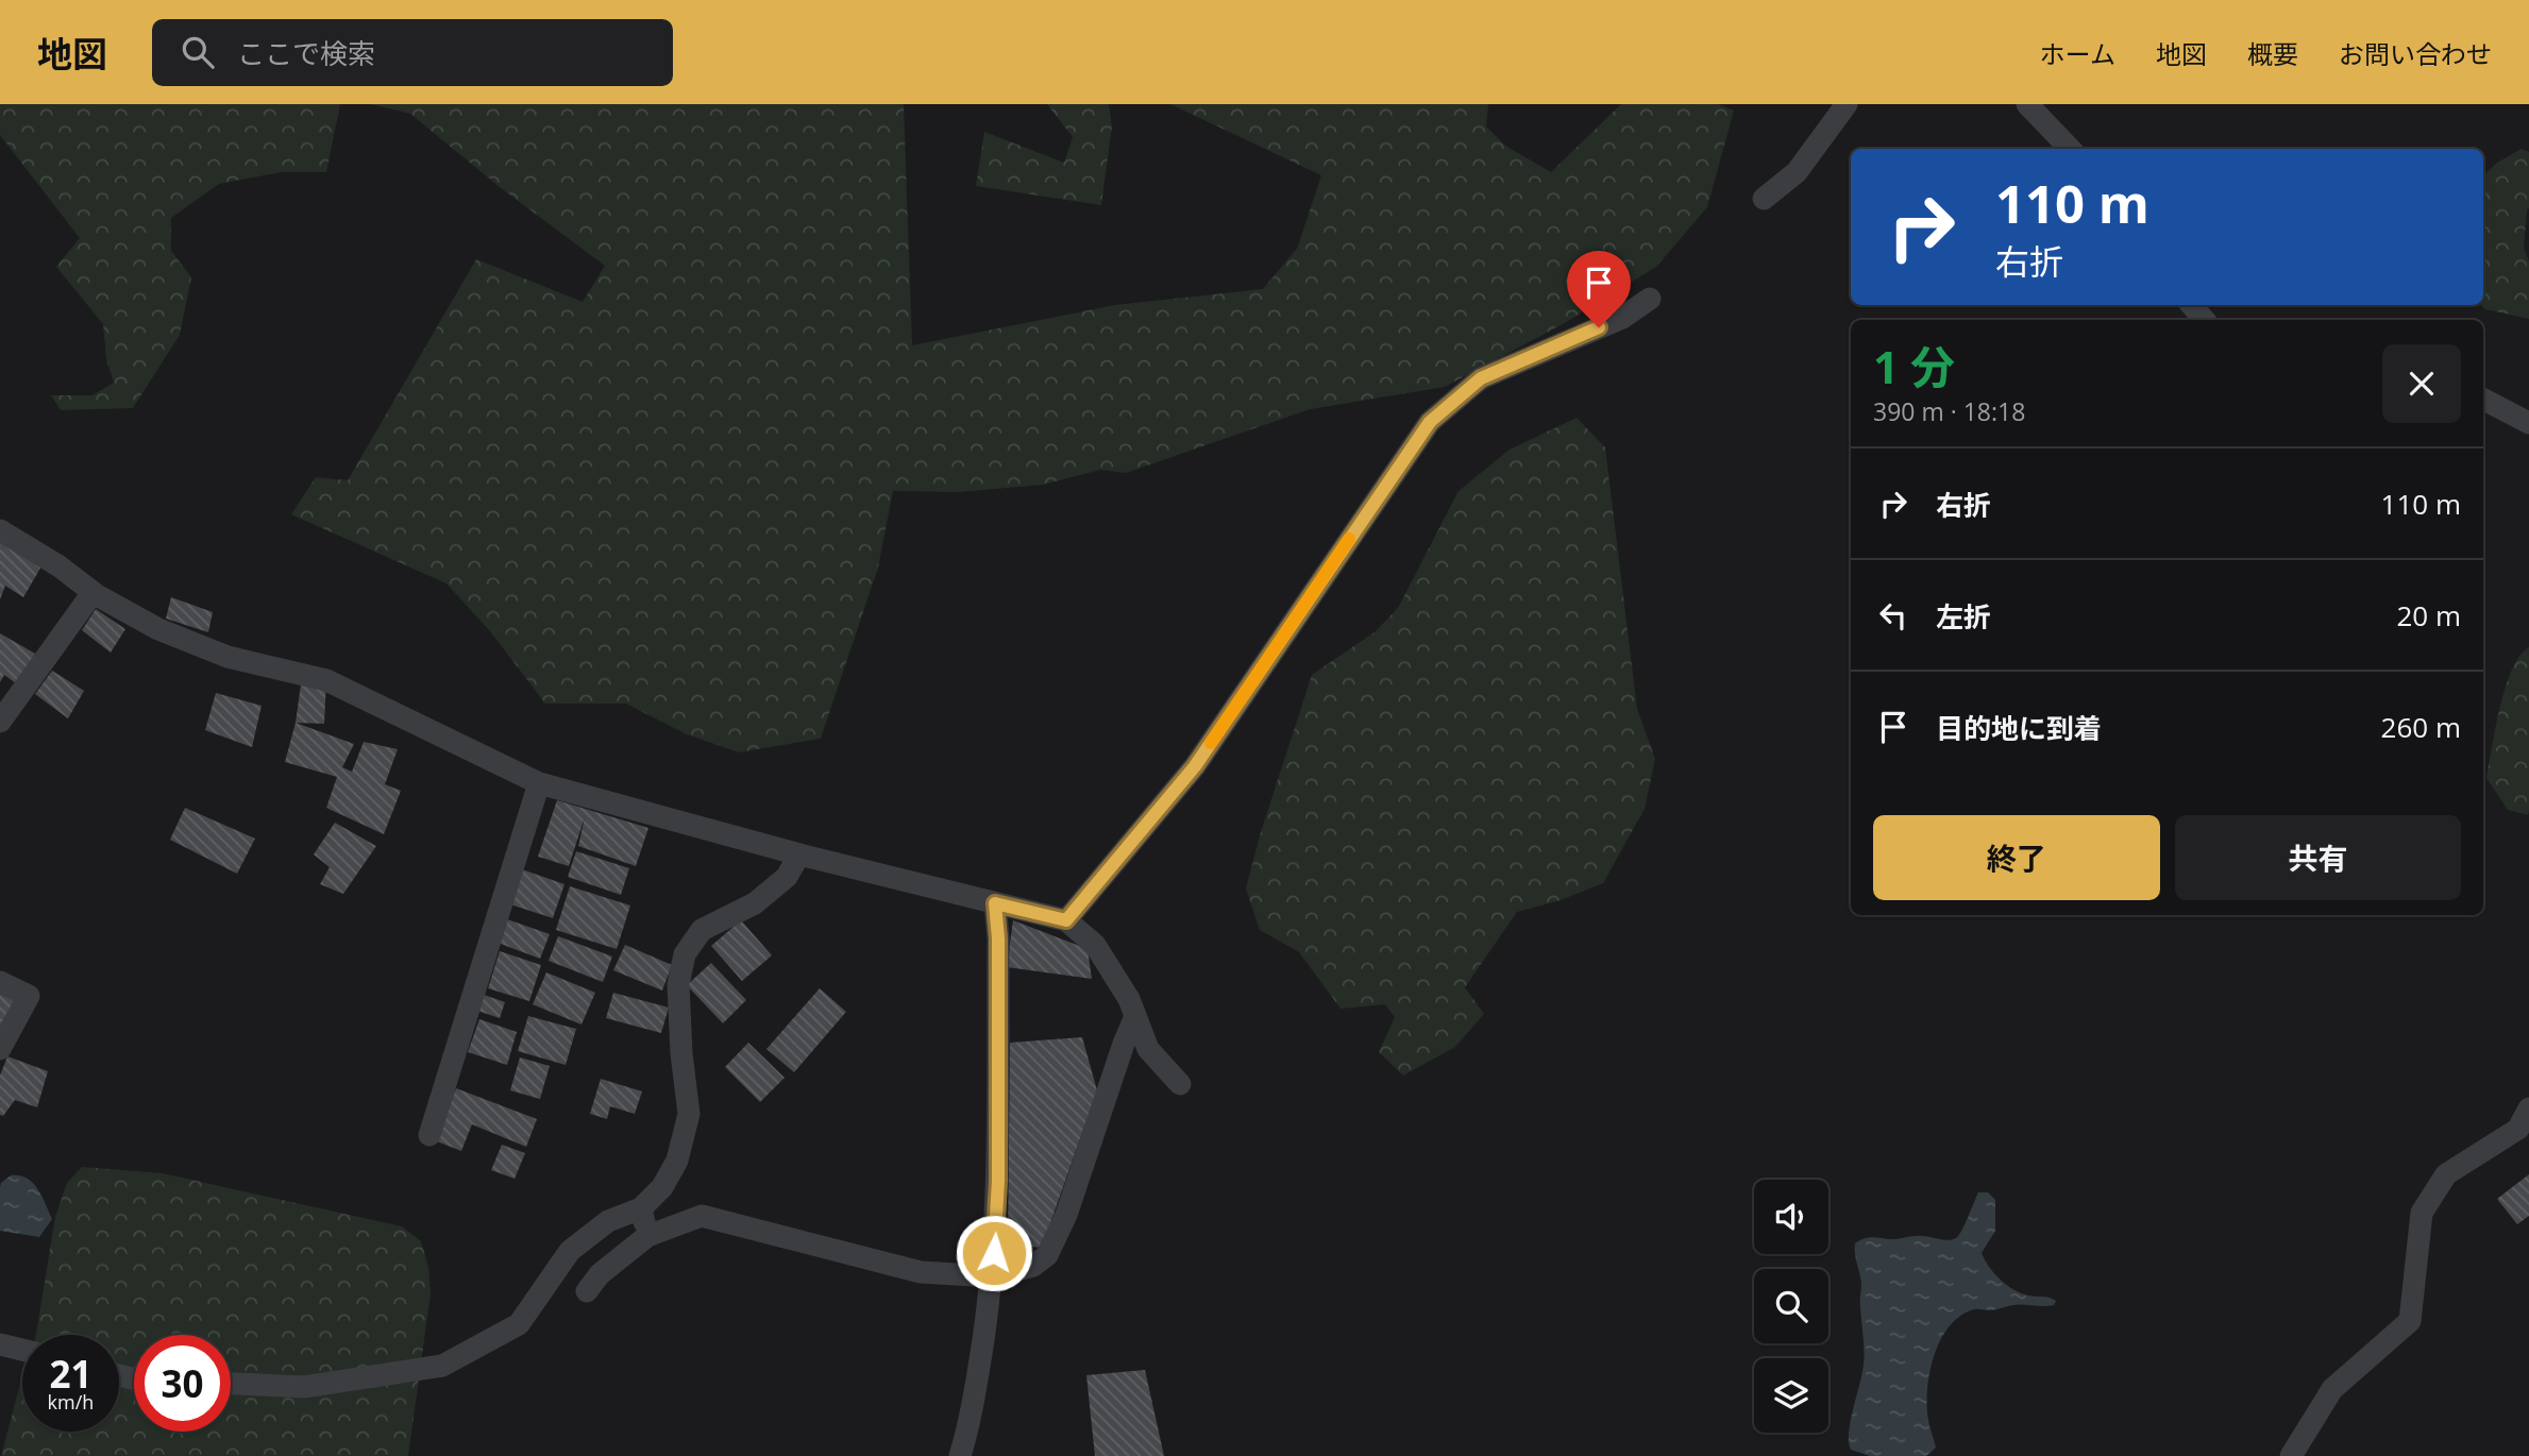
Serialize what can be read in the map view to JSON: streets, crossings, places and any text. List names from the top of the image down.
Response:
{
  "page": {
    "header": "地図",
    "search": "ここで検索",
    "nav": [
      "ホーム",
      "地図",
      "概要",
      "お問い合わせ"
    ],
    "turn": ["110 m", "右折"],
    "heading": ["1 分", "390 m · 18:18"],
    "list": [
      {
        "name": "右折",
        "value": "110 m"
      },
      {
        "name": "左折",
        "value": "20 m"
      },
      {
        "name": "目的地に到着",
        "value": "260 m"
      }
    ],
    "buttons": ["終了", "共有"],
    "speed": "21 km/h",
    "limit": "30"
  }
}
